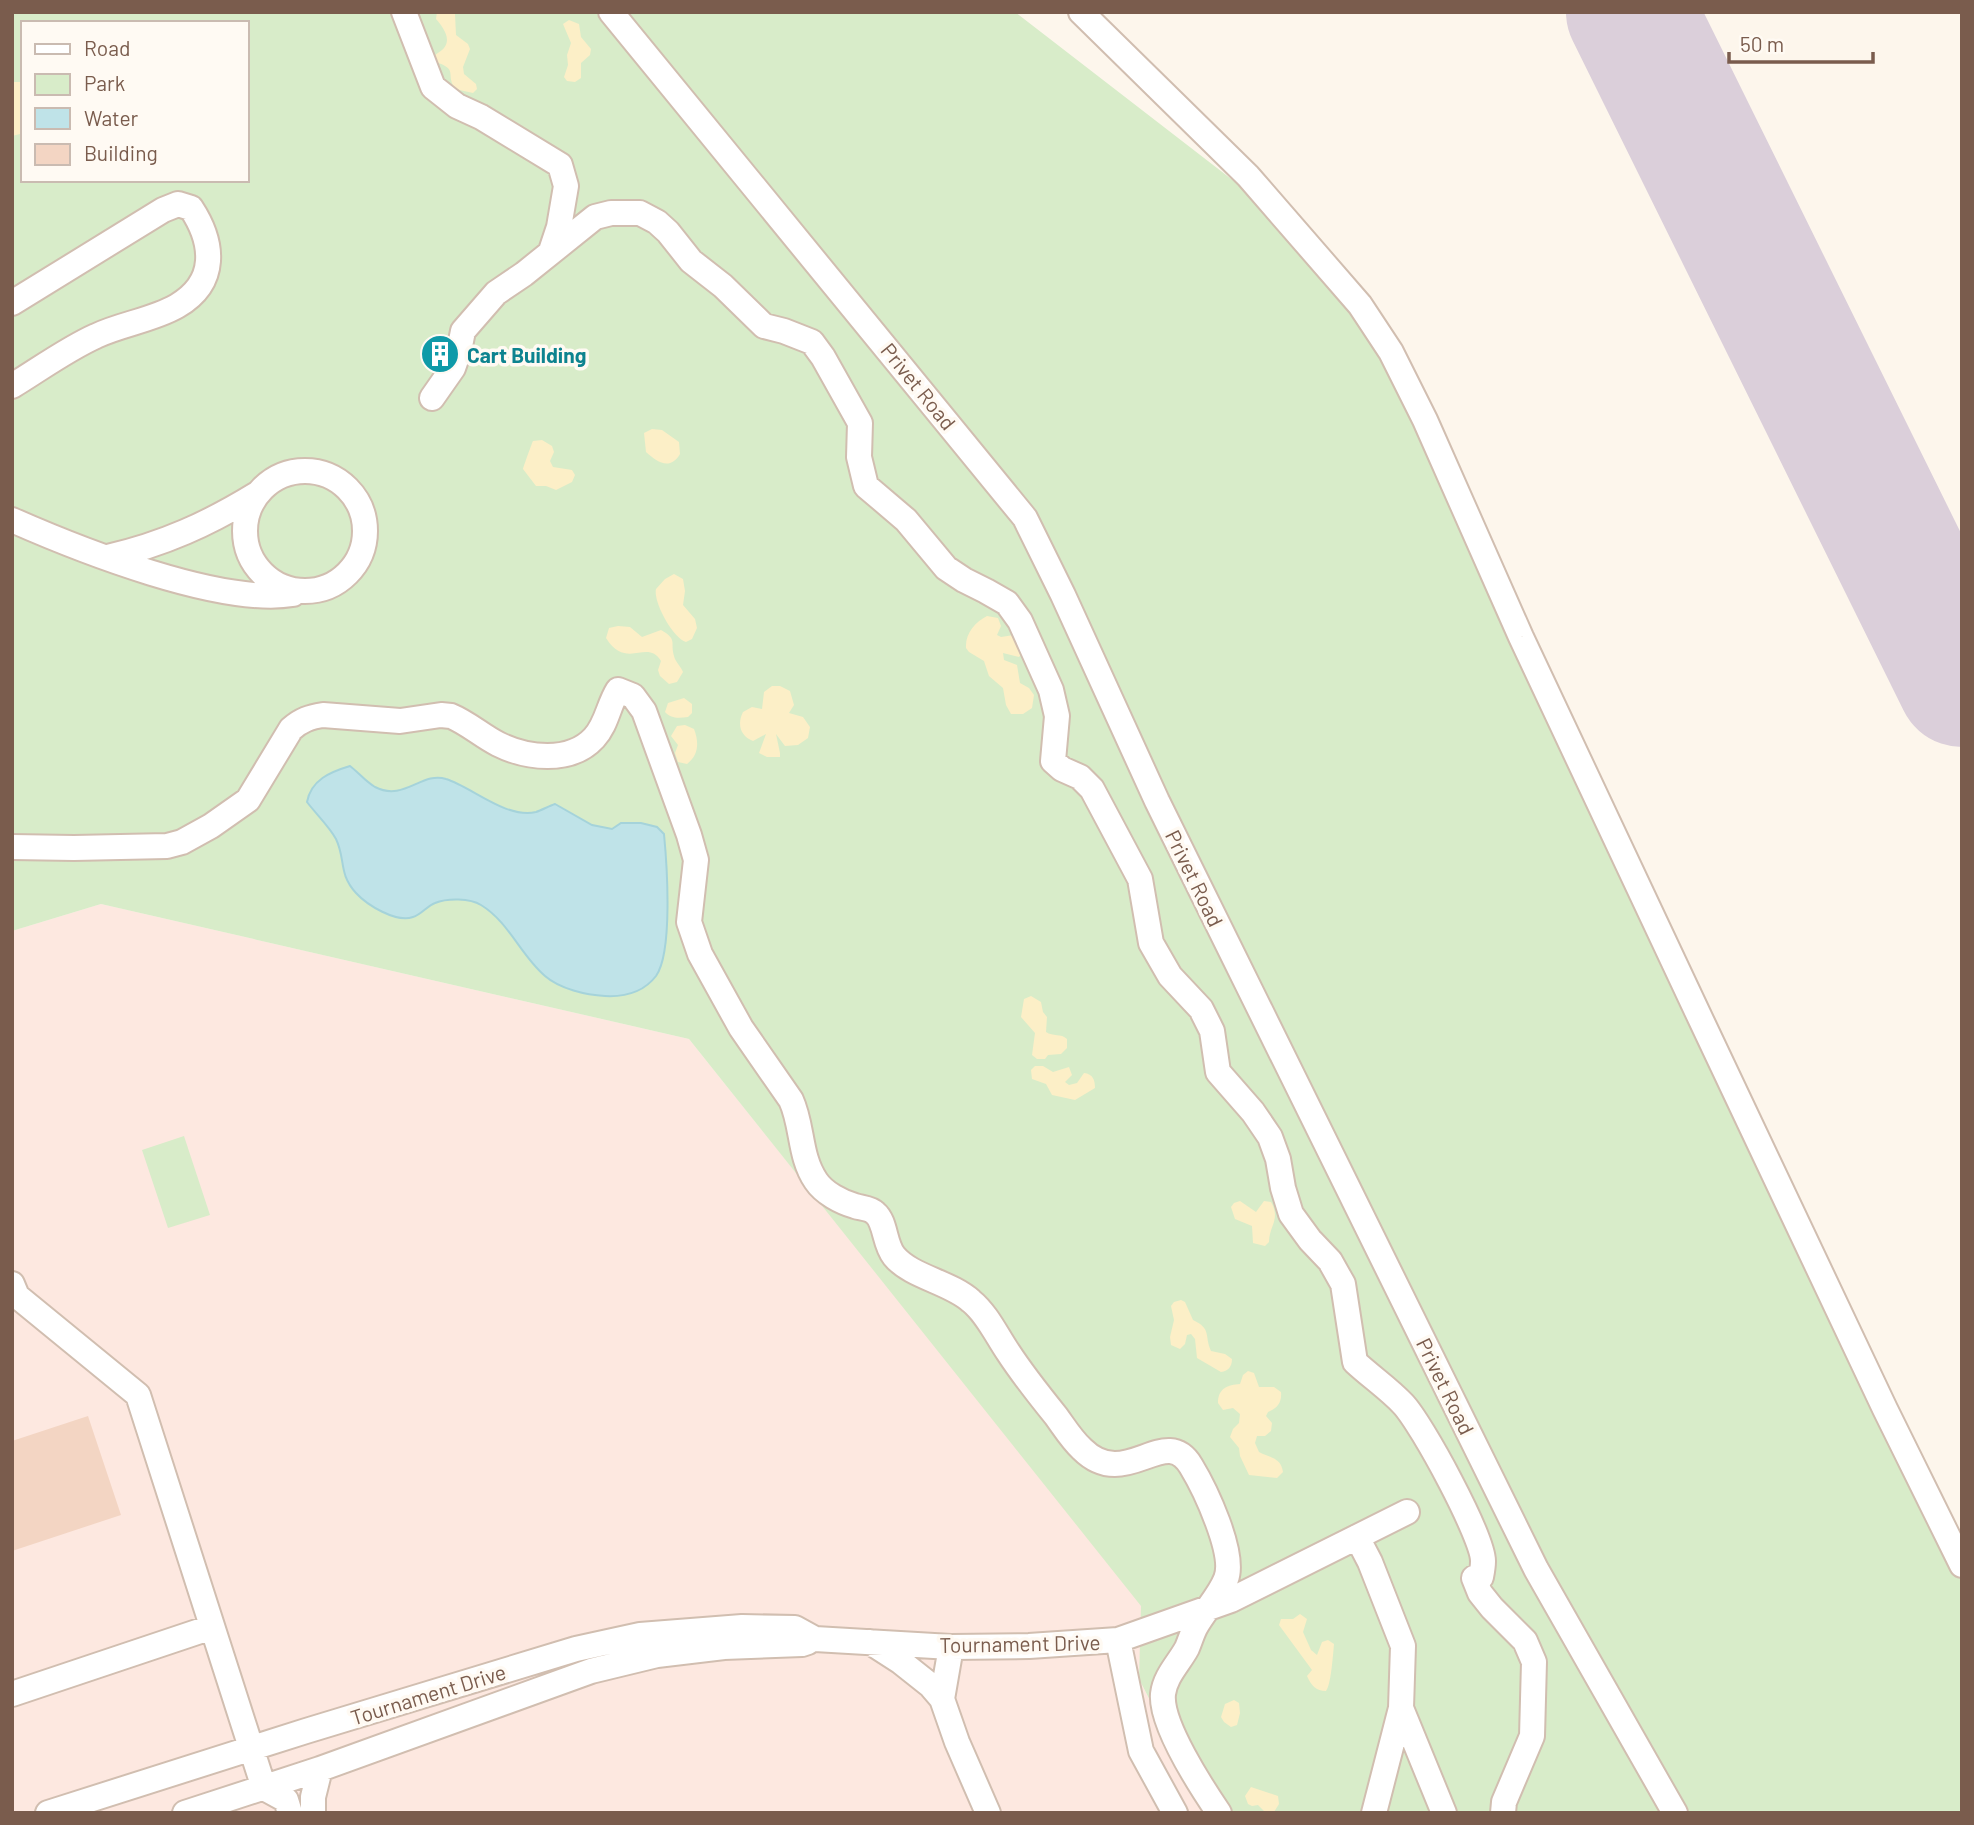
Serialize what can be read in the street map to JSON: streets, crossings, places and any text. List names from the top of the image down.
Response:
{
  "streets": {
    "street": ["Privet Road", "Tournament Drive"]
  },
  "places": {
    "building": ["Cart Building"]
  },
  "legend": [
    "Road",
    "Park",
    "Water",
    "Building"
  ],
  "scale_bar": "50 m"
}
